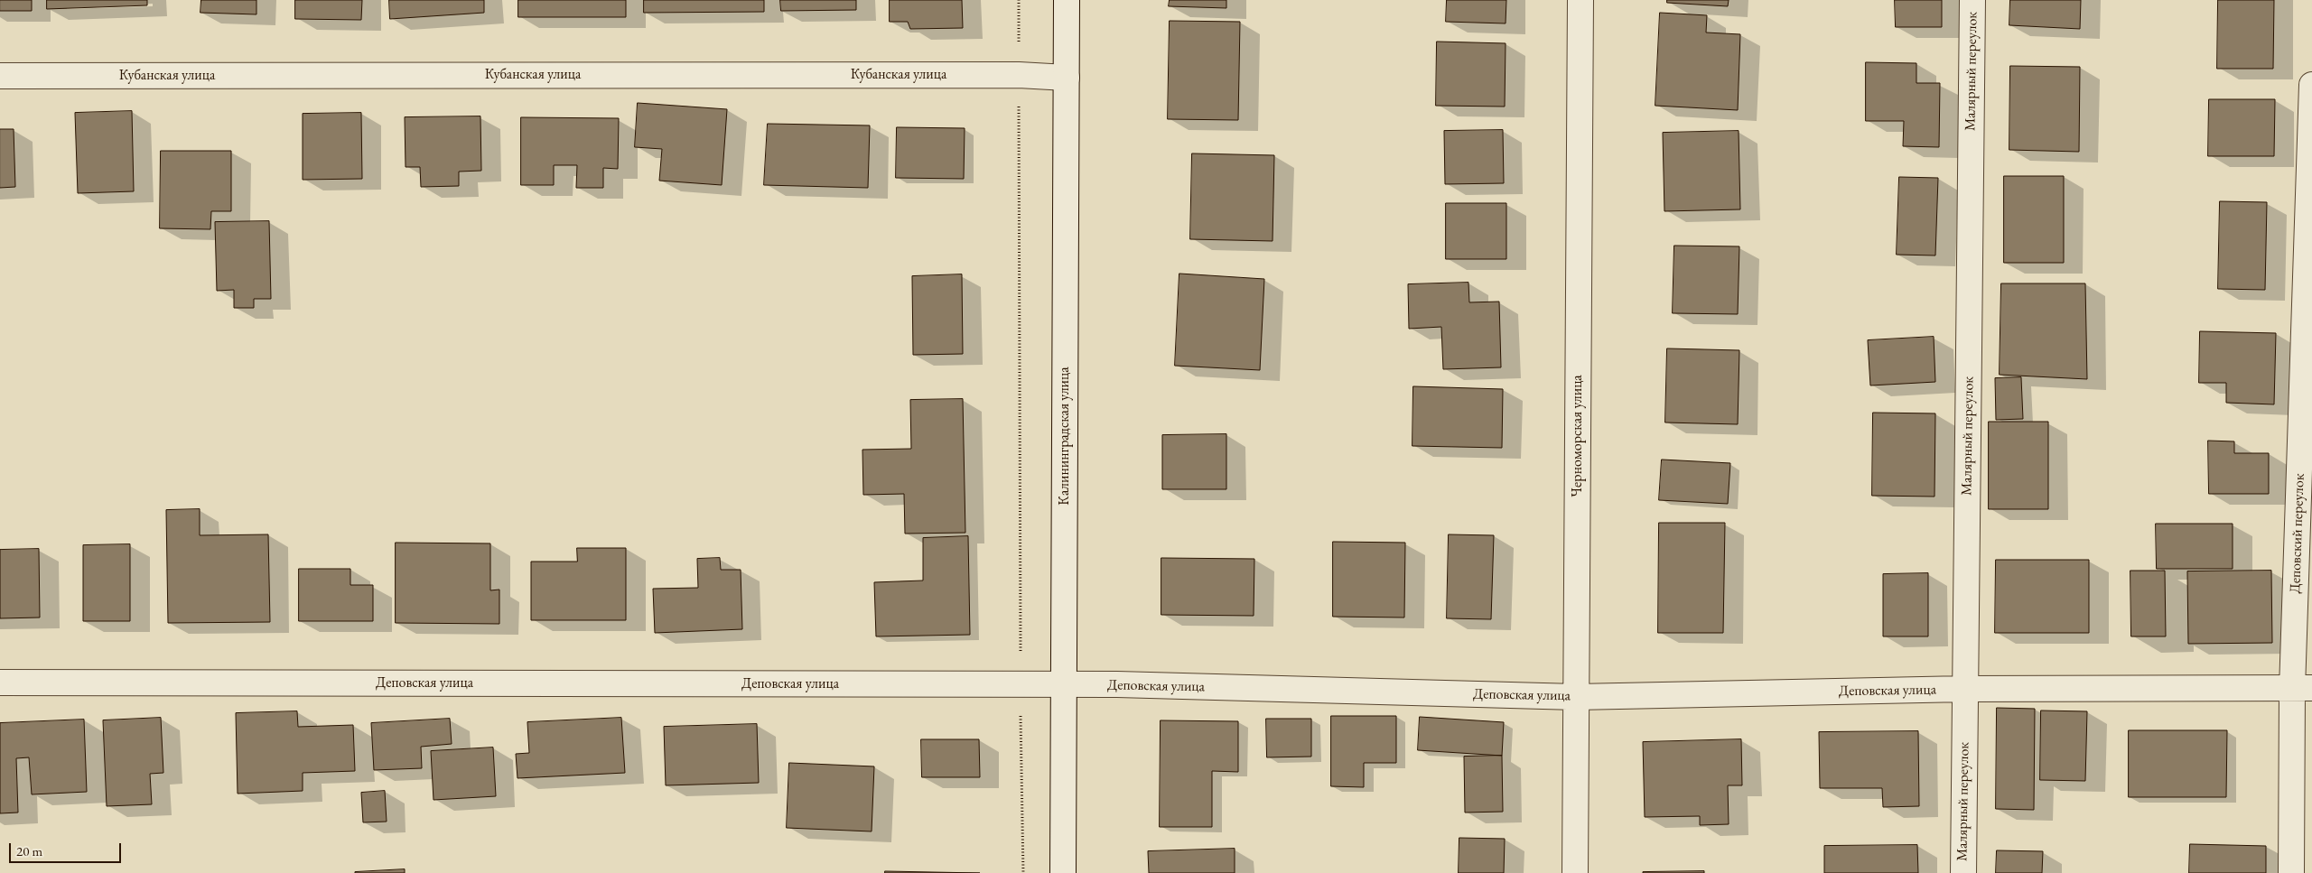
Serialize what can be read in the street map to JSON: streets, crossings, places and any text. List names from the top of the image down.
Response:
{
  "streets": {
    "street": [
      "Малярный переулок",
      "Кубанская улица",
      "Калининградская улица",
      "Черноморская улица",
      "Деповский переулок",
      "Деповская улица"
    ]
  },
  "crossings": [
    ["Малярный переулок", "Деповская улица"],
    ["Кубанская улица", "Калининградская улица"],
    ["Калининградская улица", "Деповская улица"],
    ["Черноморская улица", "Деповская улица"],
    ["Деповский переулок", "Деповская улица"]
  ],
  "scale_bar": "20 m"
}
